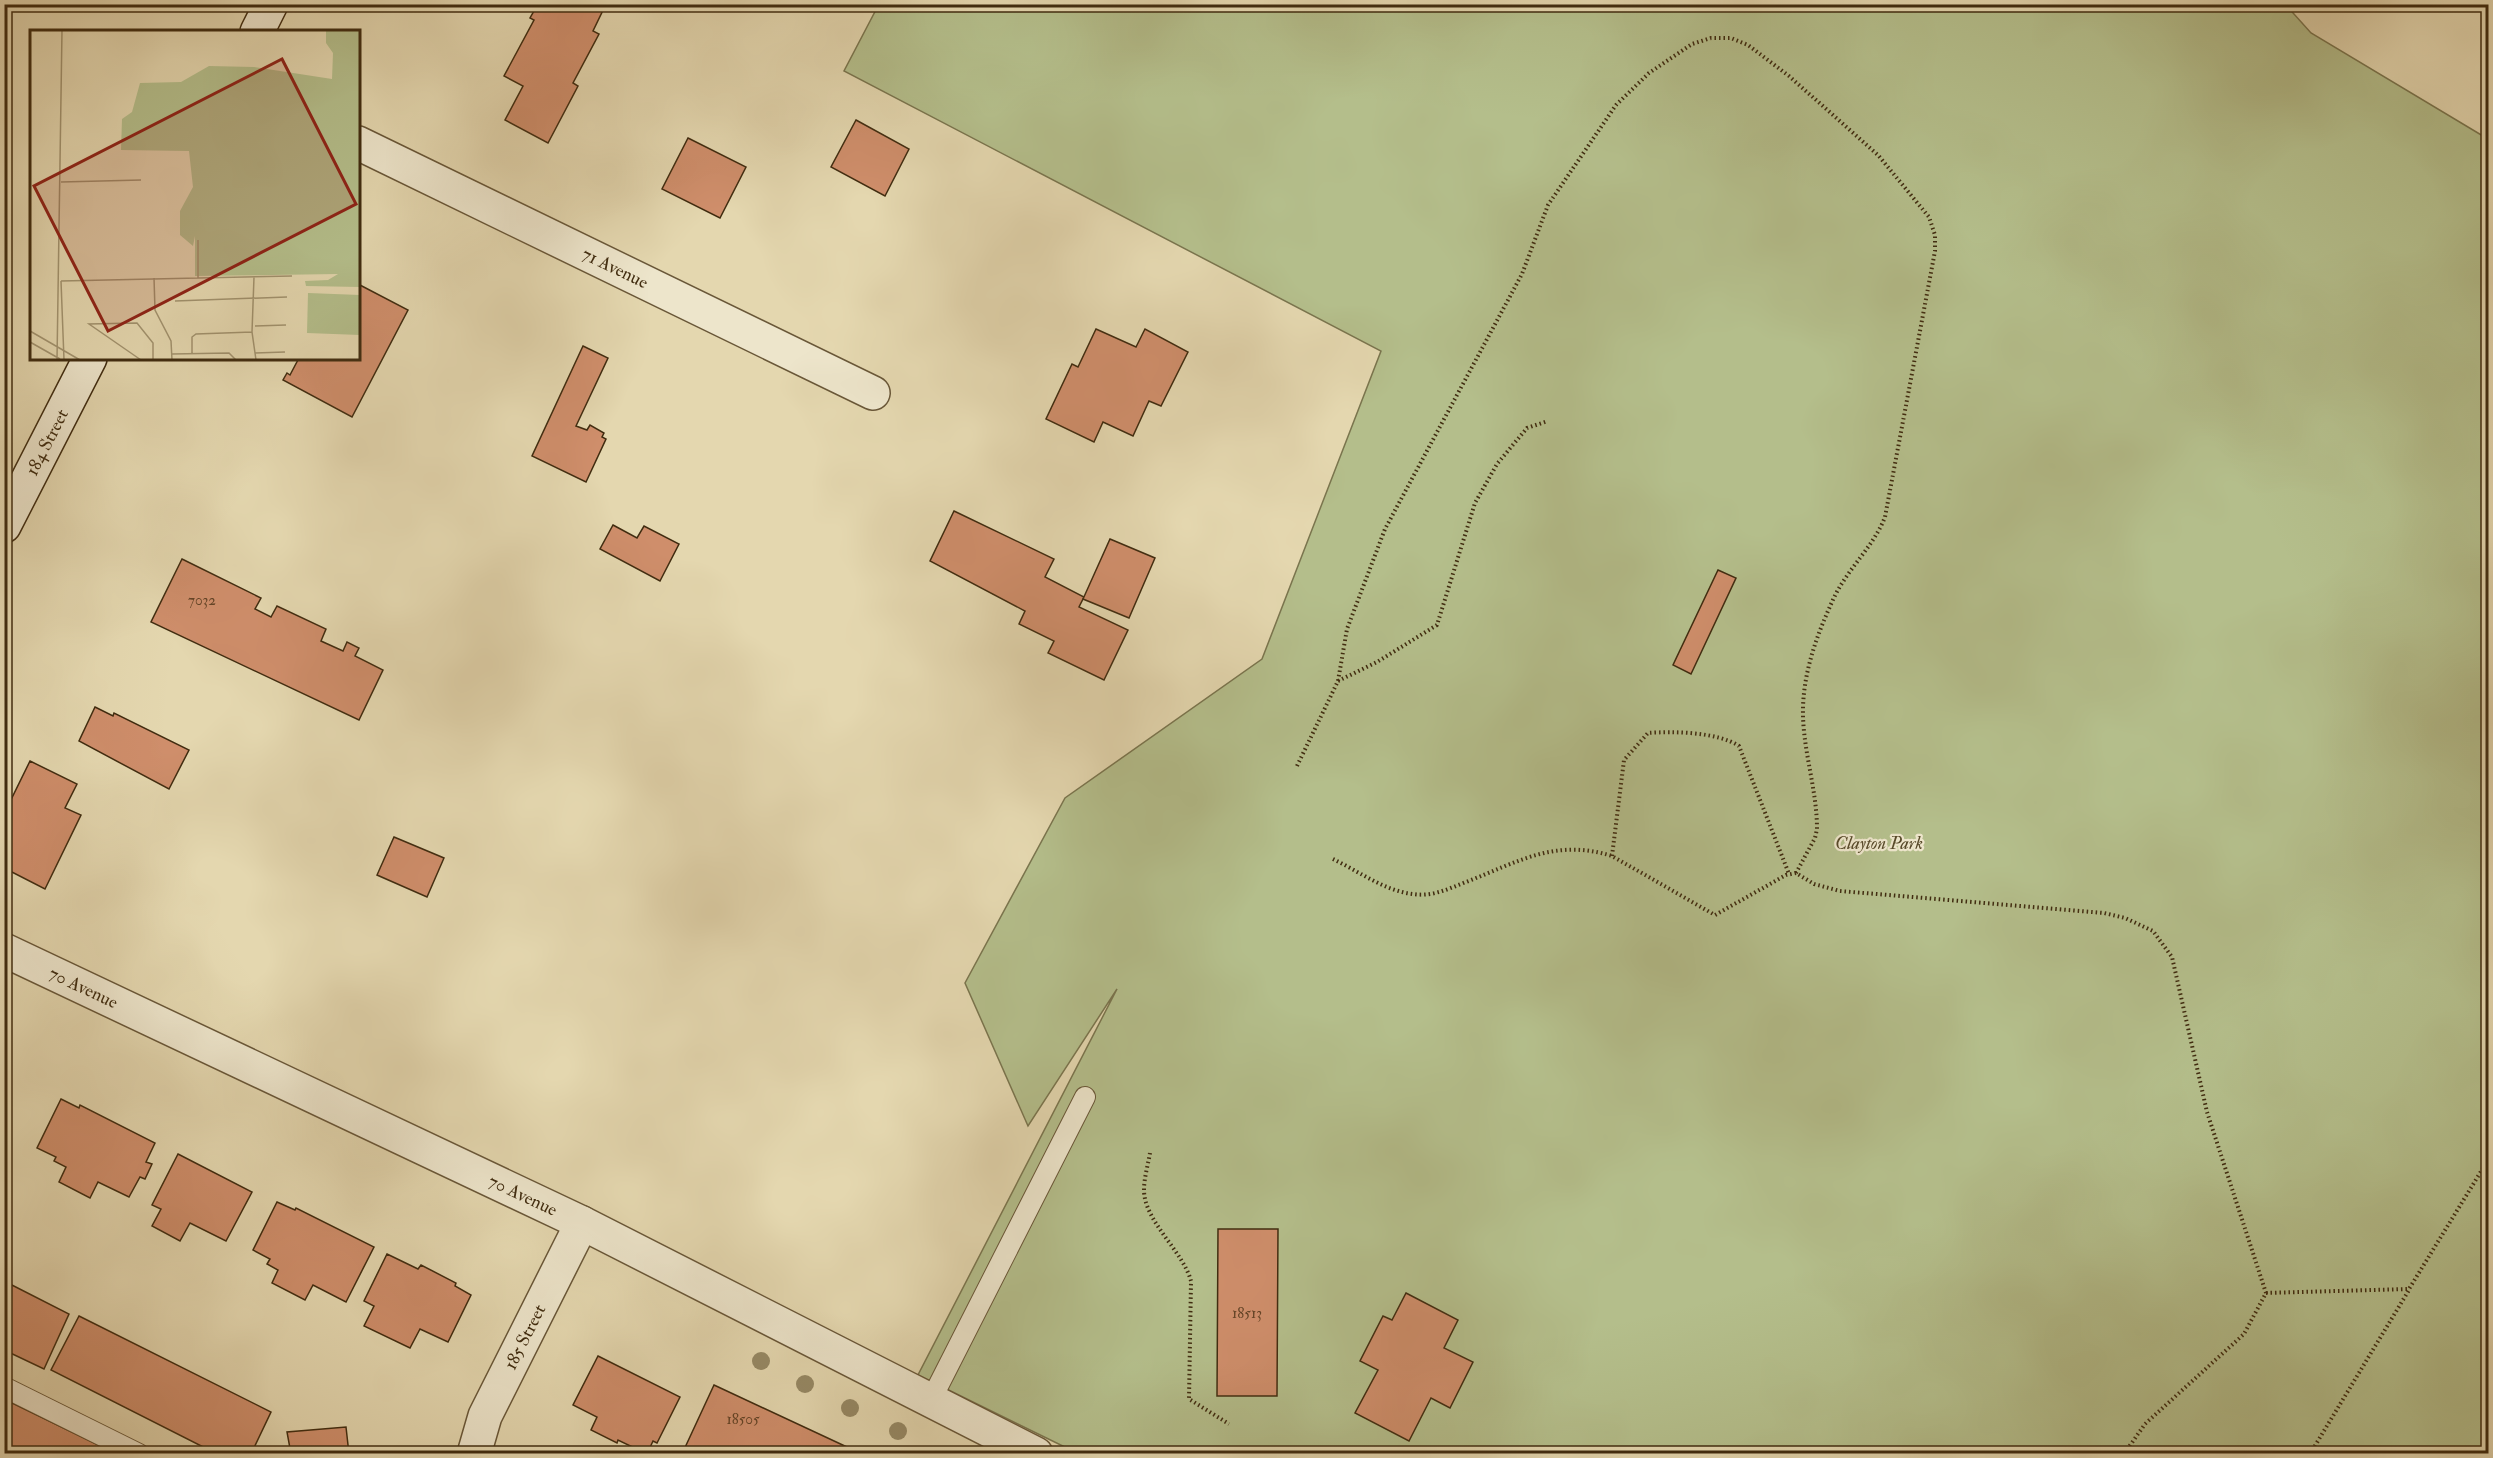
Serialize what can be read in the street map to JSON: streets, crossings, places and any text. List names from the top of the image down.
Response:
{
  "streets": {
    "street": [
      "71 Avenue",
      "184 Street",
      "70 Avenue",
      "185 Street"
    ]
  },
  "crossings": [
    ["70 Avenue", "185 Street"]
  ],
  "parks": ["Clayton Park"],
  "house_numbers": ["7032", "18513", "18505"]
}
